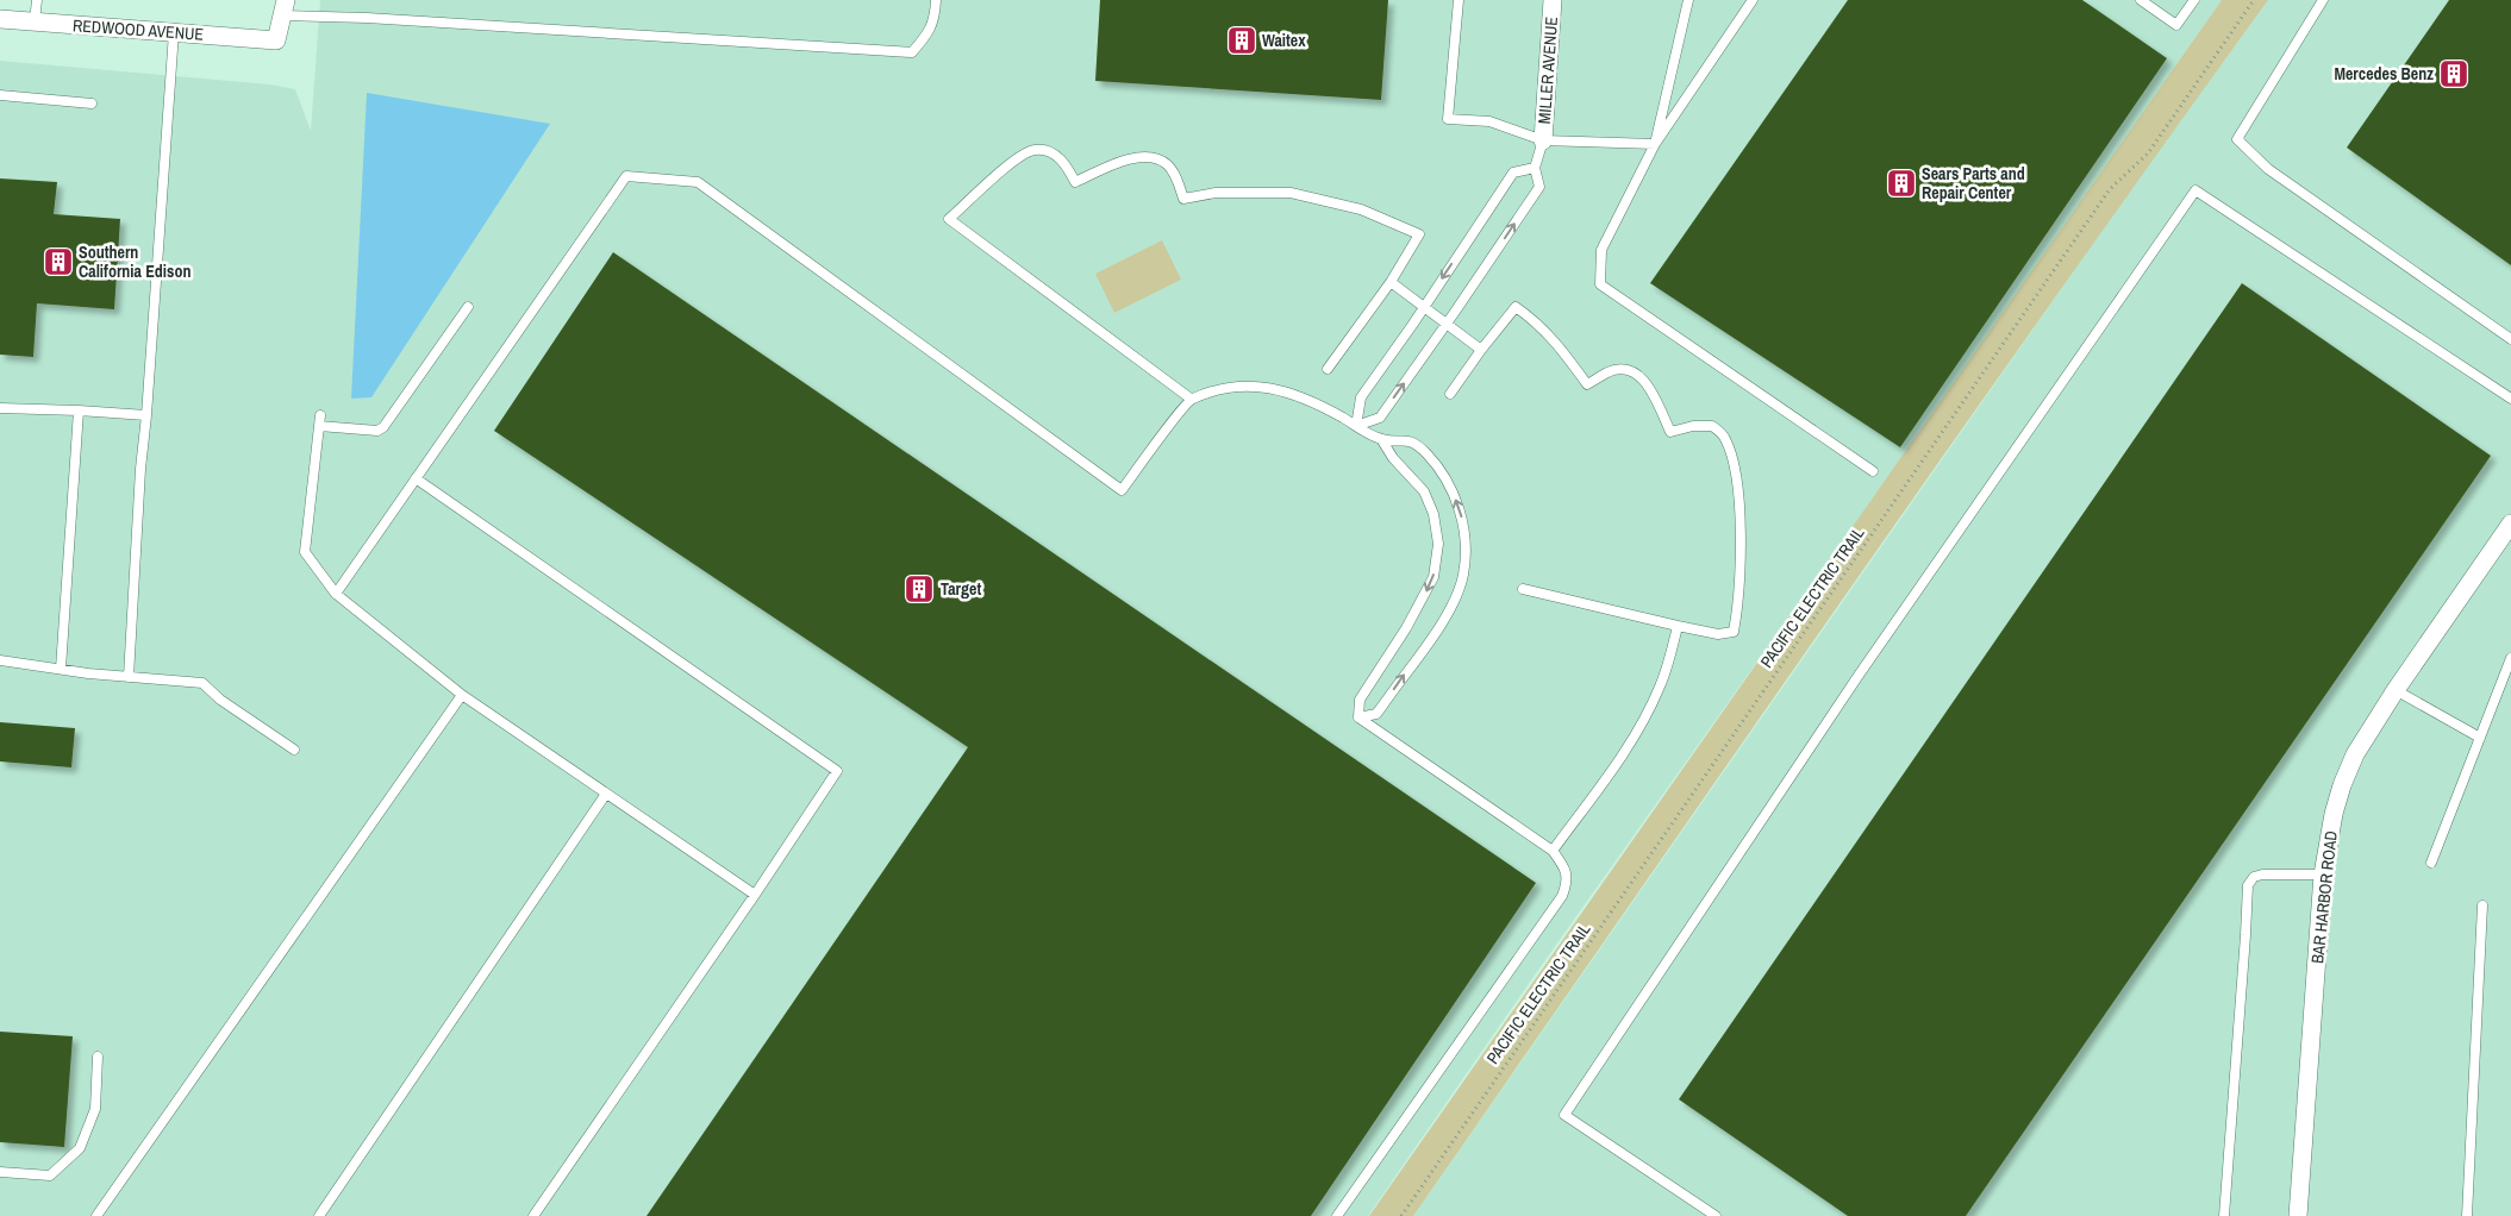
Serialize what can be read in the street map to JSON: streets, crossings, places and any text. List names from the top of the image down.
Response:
{
  "streets": {
    "street": ["REDWOOD AVENUE", "MILLER AVENUE", "BAR HARBOR ROAD"],
    "path": ["PACIFIC ELECTRIC TRAIL"]
  },
  "places": {
    "building": [
      "Waitex",
      "Mercedes Benz",
      "Sears Parts and Repair Center",
      "Southern California Edison",
      "Target"
    ]
  }
}
